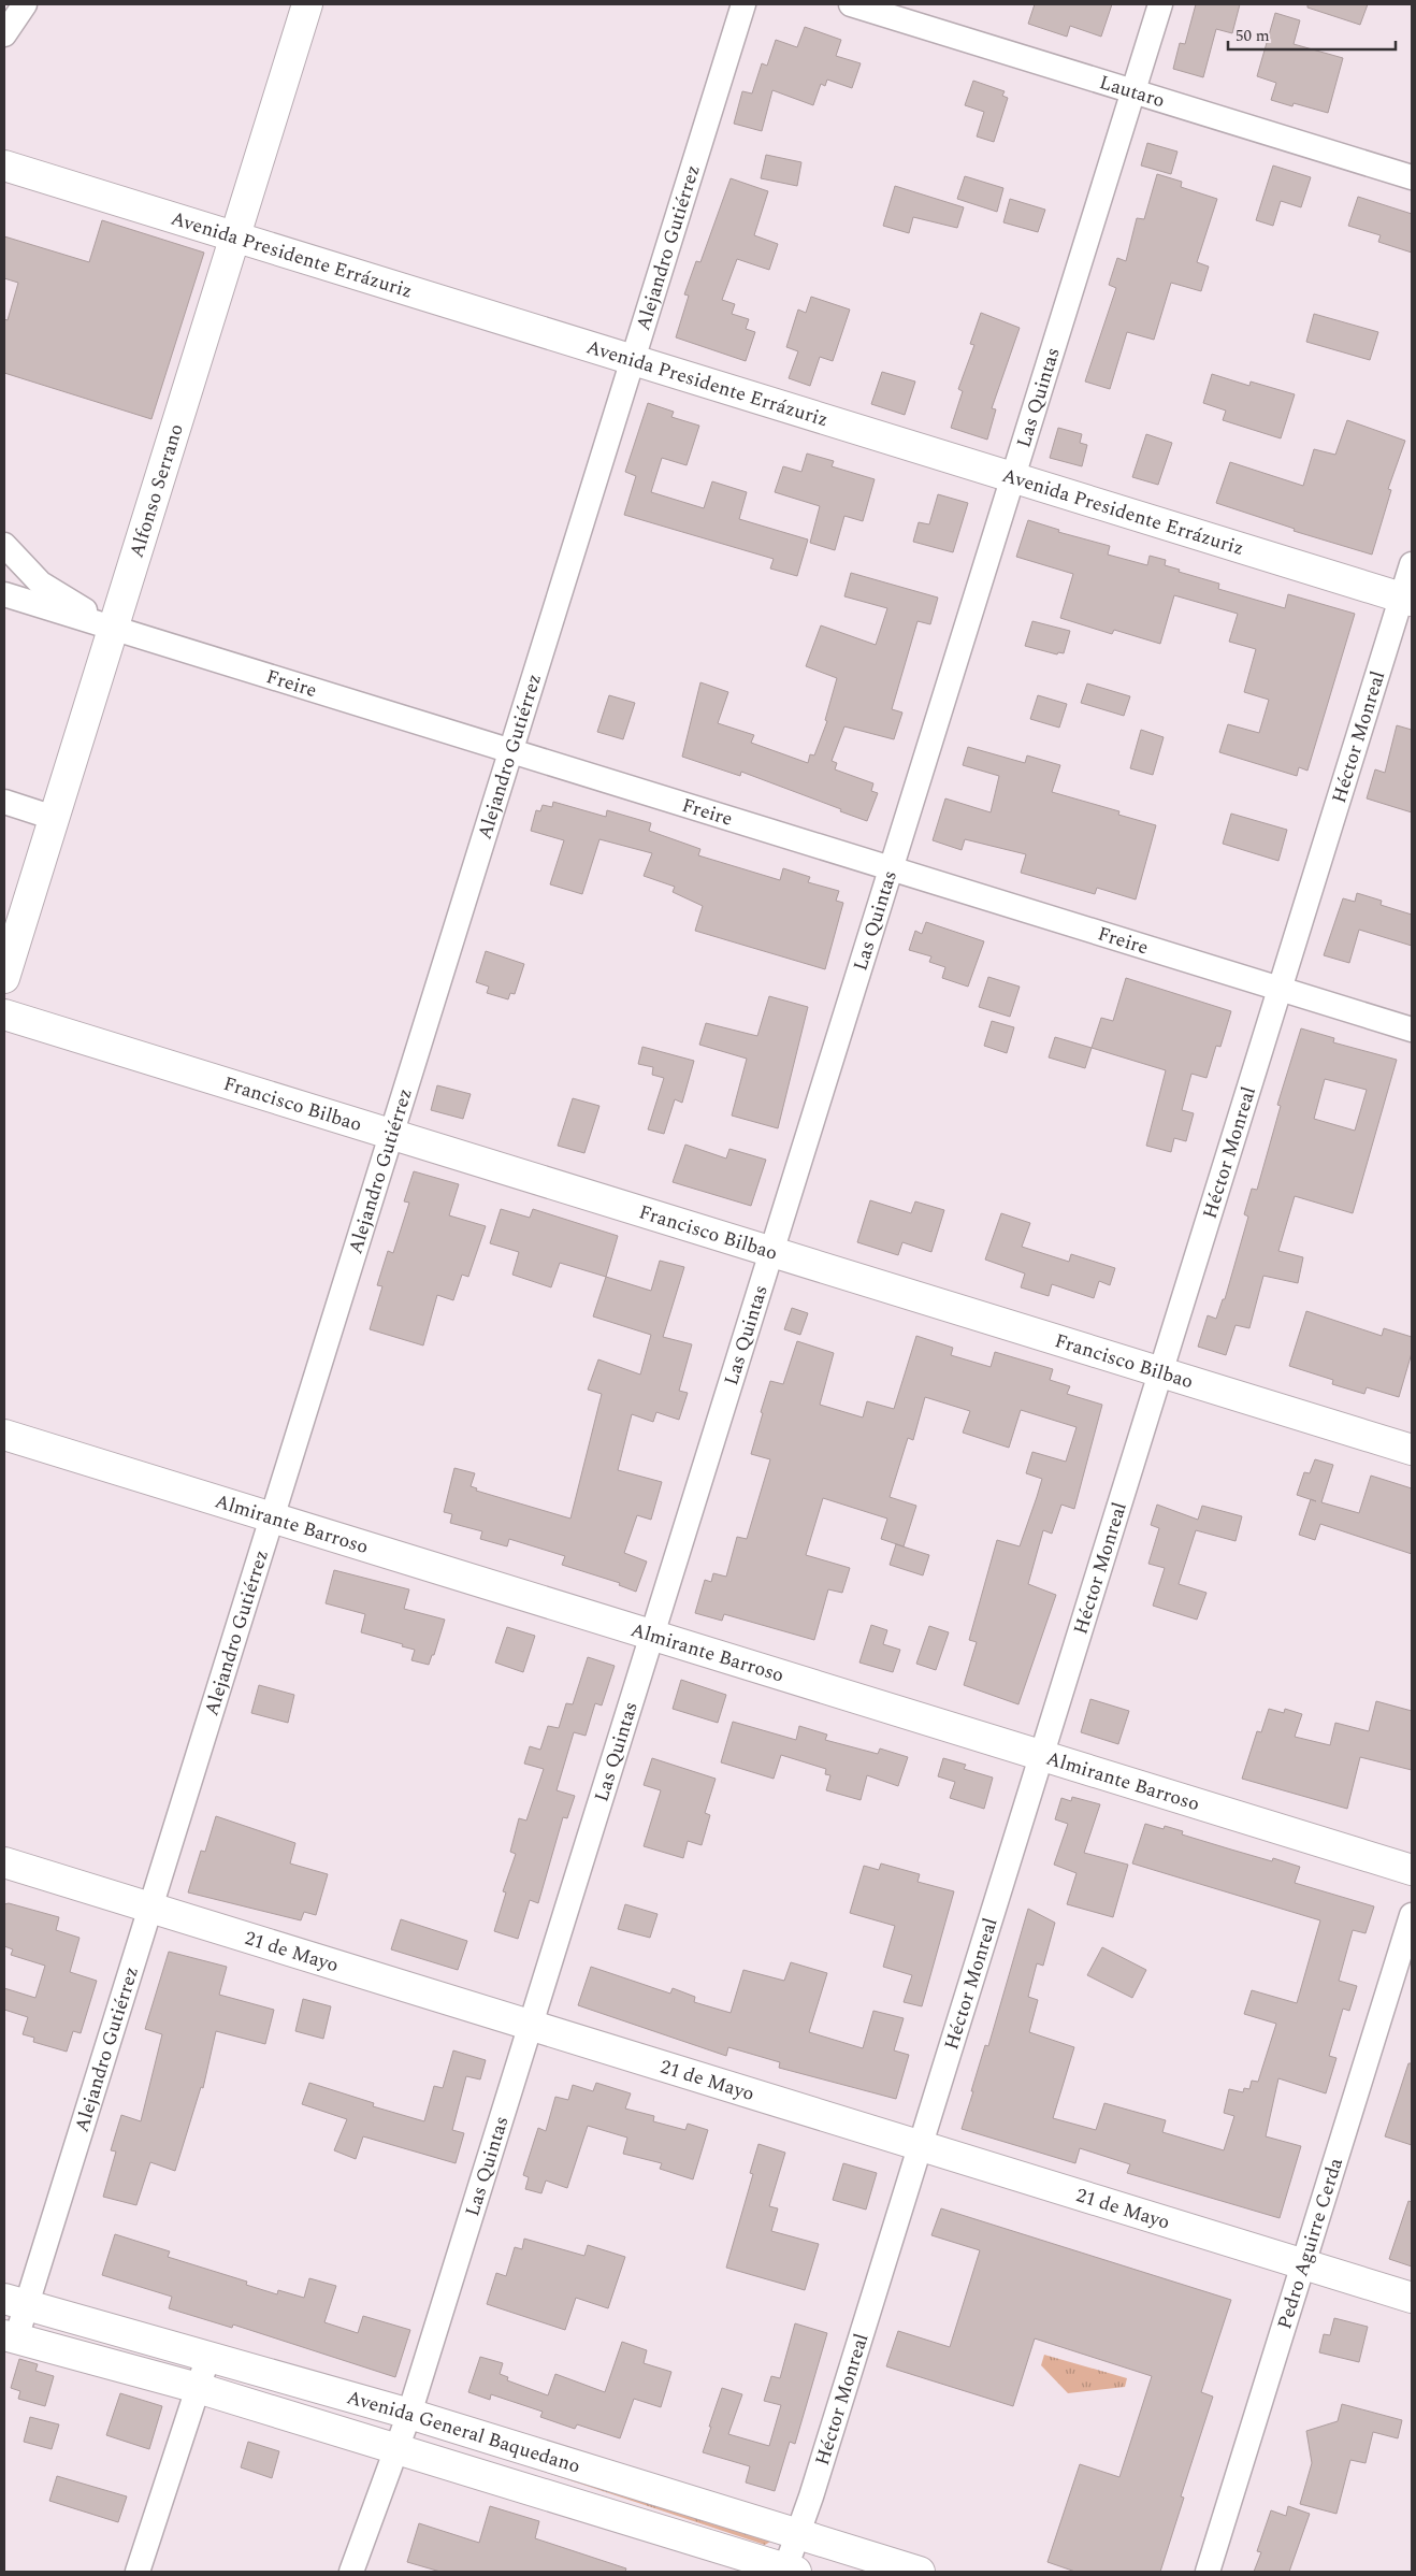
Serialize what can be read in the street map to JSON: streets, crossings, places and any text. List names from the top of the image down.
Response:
{
  "streets": {
    "street": [
      "Lautaro",
      "Alejandro Gutiérrez",
      "Avenida Presidente Errázuriz",
      "Las Quintas",
      "Alfonso Serrano",
      "Freire",
      "Héctor Monreal",
      "Francisco Bilbao",
      "Almirante Barroso",
      "21 de Mayo",
      "Pedro Aguirre Cerda",
      "Avenida General Baquedano"
    ]
  },
  "crossings": [
    ["Lautaro", "Las Quintas"],
    ["Alejandro Gutiérrez", "Avenida Presidente Errázuriz"],
    ["Alejandro Gutiérrez", "Freire"],
    ["Alejandro Gutiérrez", "Francisco Bilbao"],
    ["Alejandro Gutiérrez", "Almirante Barroso"],
    ["Alejandro Gutiérrez", "21 de Mayo"],
    ["Alejandro Gutiérrez", "Avenida General Baquedano"],
    ["Avenida Presidente Errázuriz", "Las Quintas"],
    ["Avenida Presidente Errázuriz", "Alfonso Serrano"],
    ["Avenida Presidente Errázuriz", "Héctor Monreal"],
    ["Las Quintas", "Freire"],
    ["Las Quintas", "Francisco Bilbao"],
    ["Las Quintas", "Almirante Barroso"],
    ["Las Quintas", "21 de Mayo"],
    ["Las Quintas", "Avenida General Baquedano"],
    ["Alfonso Serrano", "Freire"],
    ["Freire", "Héctor Monreal"],
    ["Héctor Monreal", "Francisco Bilbao"],
    ["Héctor Monreal", "Almirante Barroso"],
    ["Héctor Monreal", "21 de Mayo"],
    ["Héctor Monreal", "Avenida General Baquedano"],
    ["21 de Mayo", "Pedro Aguirre Cerda"]
  ],
  "scale_bar": "50 m"
}
